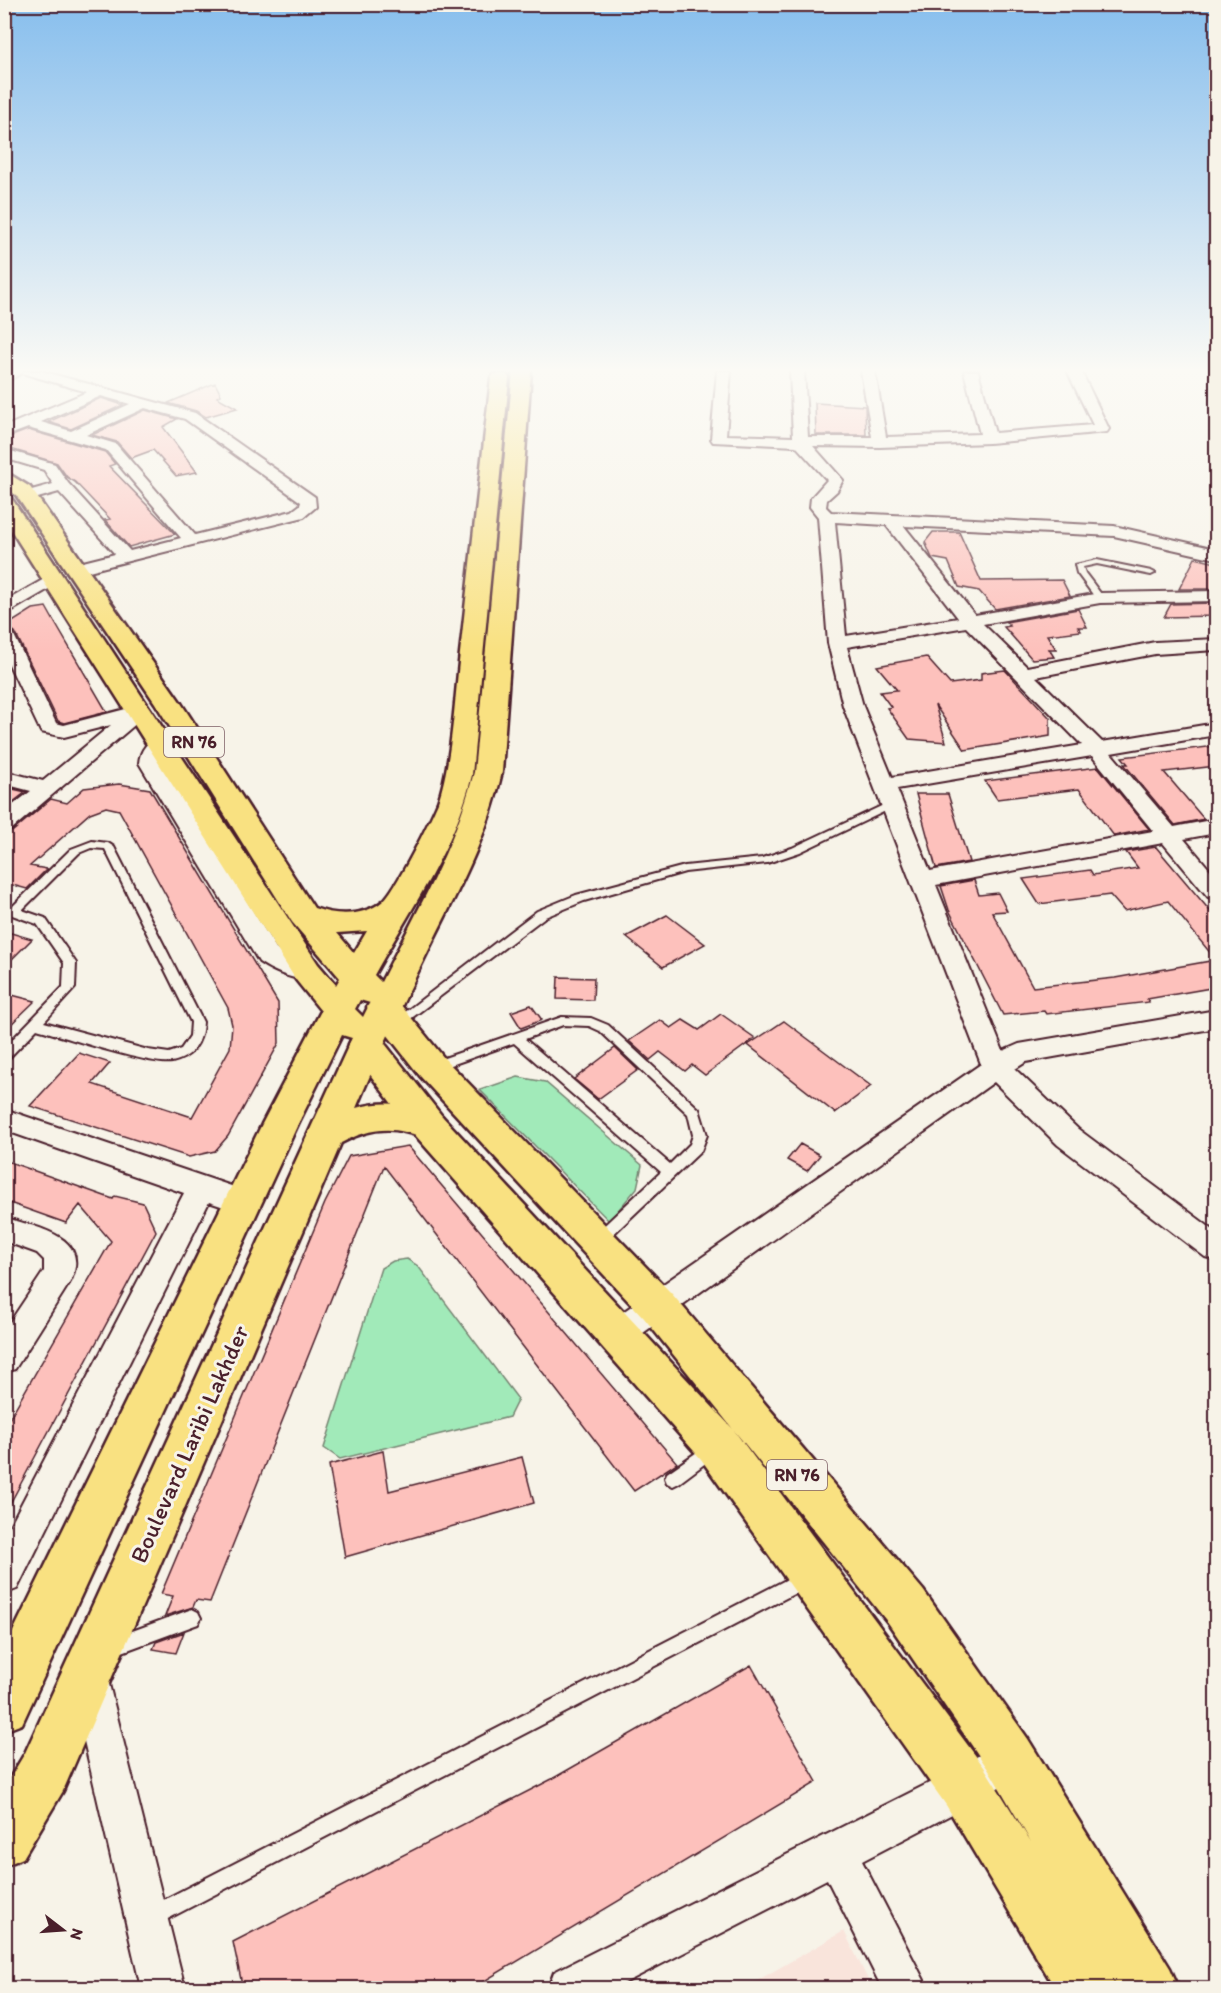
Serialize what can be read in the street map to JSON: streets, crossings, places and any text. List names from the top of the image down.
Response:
{
  "streets": {
    "main road": ["RN 76", "Boulevard Laribi Lakhder"]
  },
  "crossings": [
    ["RN 76", "Boulevard Laribi Lakhder"]
  ],
  "north": "right"
}
